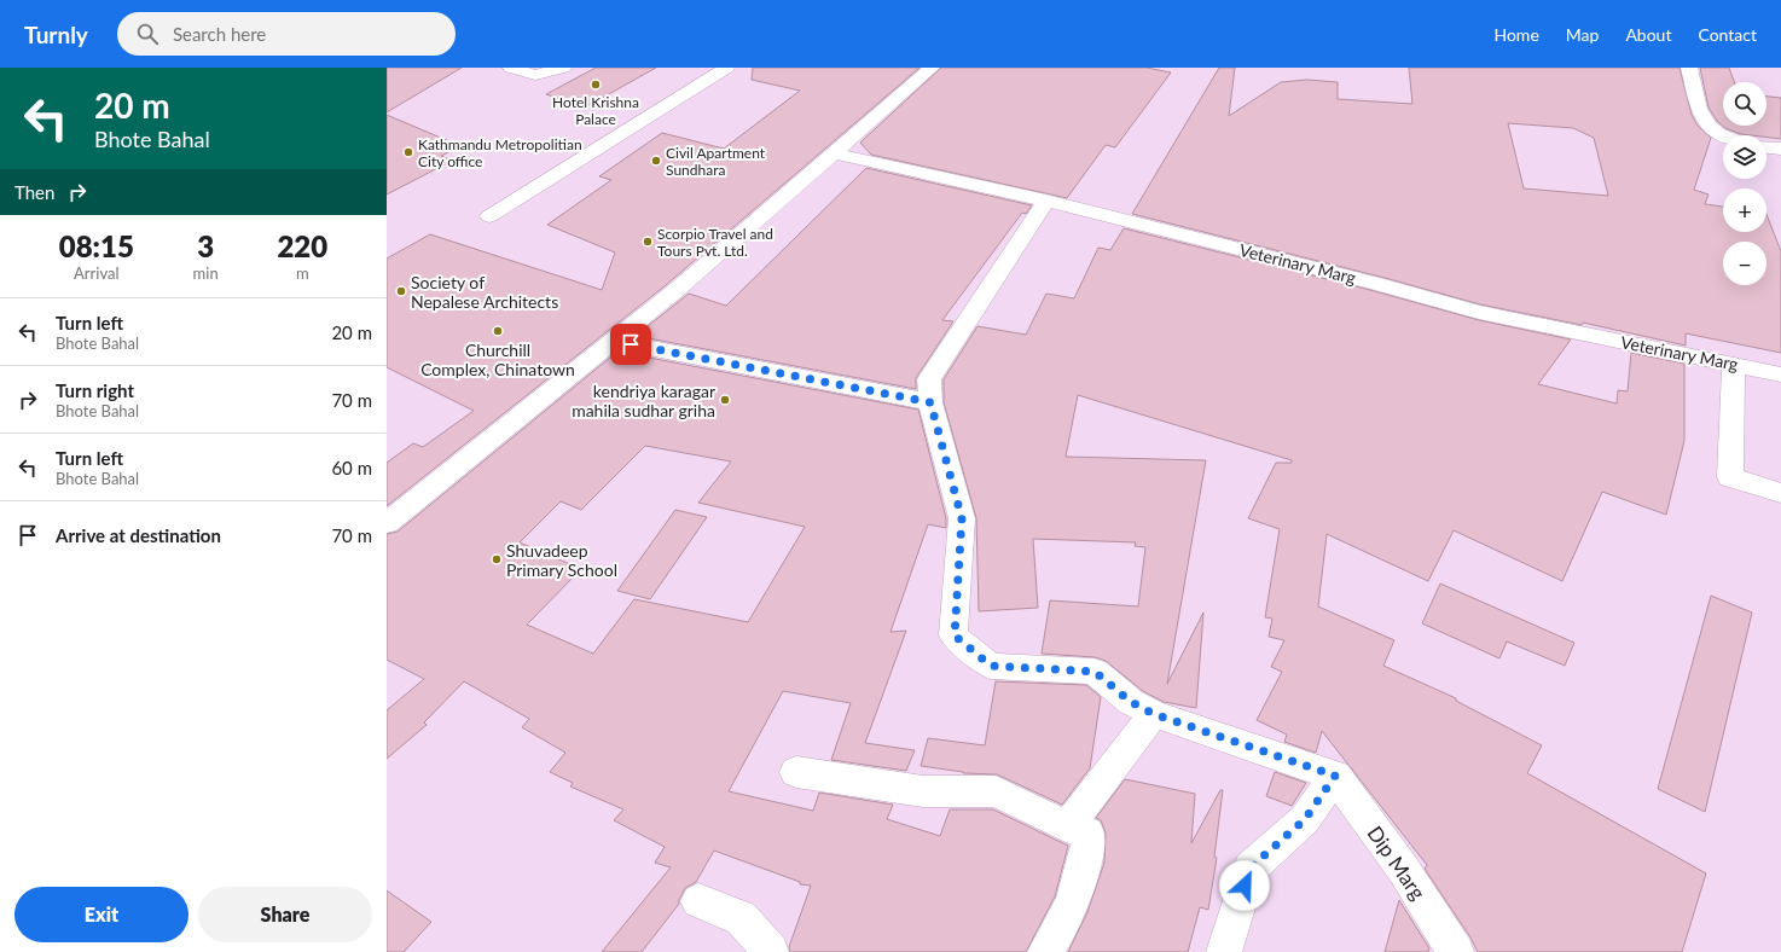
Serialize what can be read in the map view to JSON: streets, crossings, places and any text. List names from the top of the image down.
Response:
{
  "streets": {
    "street": ["Veterinary Marg", "Dip Marg"]
  },
  "places": [
    "Hotel Krishna Palace",
    "Kathmandu Metropolitian City office",
    "Civil Apartment Sundhara",
    "Scorpio Travel and Tours Pvt. Ltd.",
    "Society of Nepalese Architects",
    "Churchill Complex, Chinatown",
    "kendriya karagar mahila sudhar griha",
    "Shuvadeep Primary School"
  ],
  "page": {
    "header": "Turnly",
    "search": "Search here",
    "nav": [
      "Home",
      "Map",
      "About",
      "Contact"
    ],
    "turn": ["20 m", "Bhote Bahal"],
    "map_buttons": ["+", "−"],
    "then": "Then",
    "eta": [
      "08:15",
      "Arrival",
      "3",
      "min",
      "220",
      "m"
    ],
    "list": [
      {
        "name": "Turn left",
        "note": "Bhote Bahal",
        "value": "20 m"
      },
      {
        "name": "Turn right",
        "note": "Bhote Bahal",
        "value": "70 m"
      },
      {
        "name": "Turn left",
        "note": "Bhote Bahal",
        "value": "60 m"
      },
      {
        "name": "Arrive at destination",
        "value": "70 m"
      }
    ],
    "buttons": ["Exit", "Share"]
  }
}
